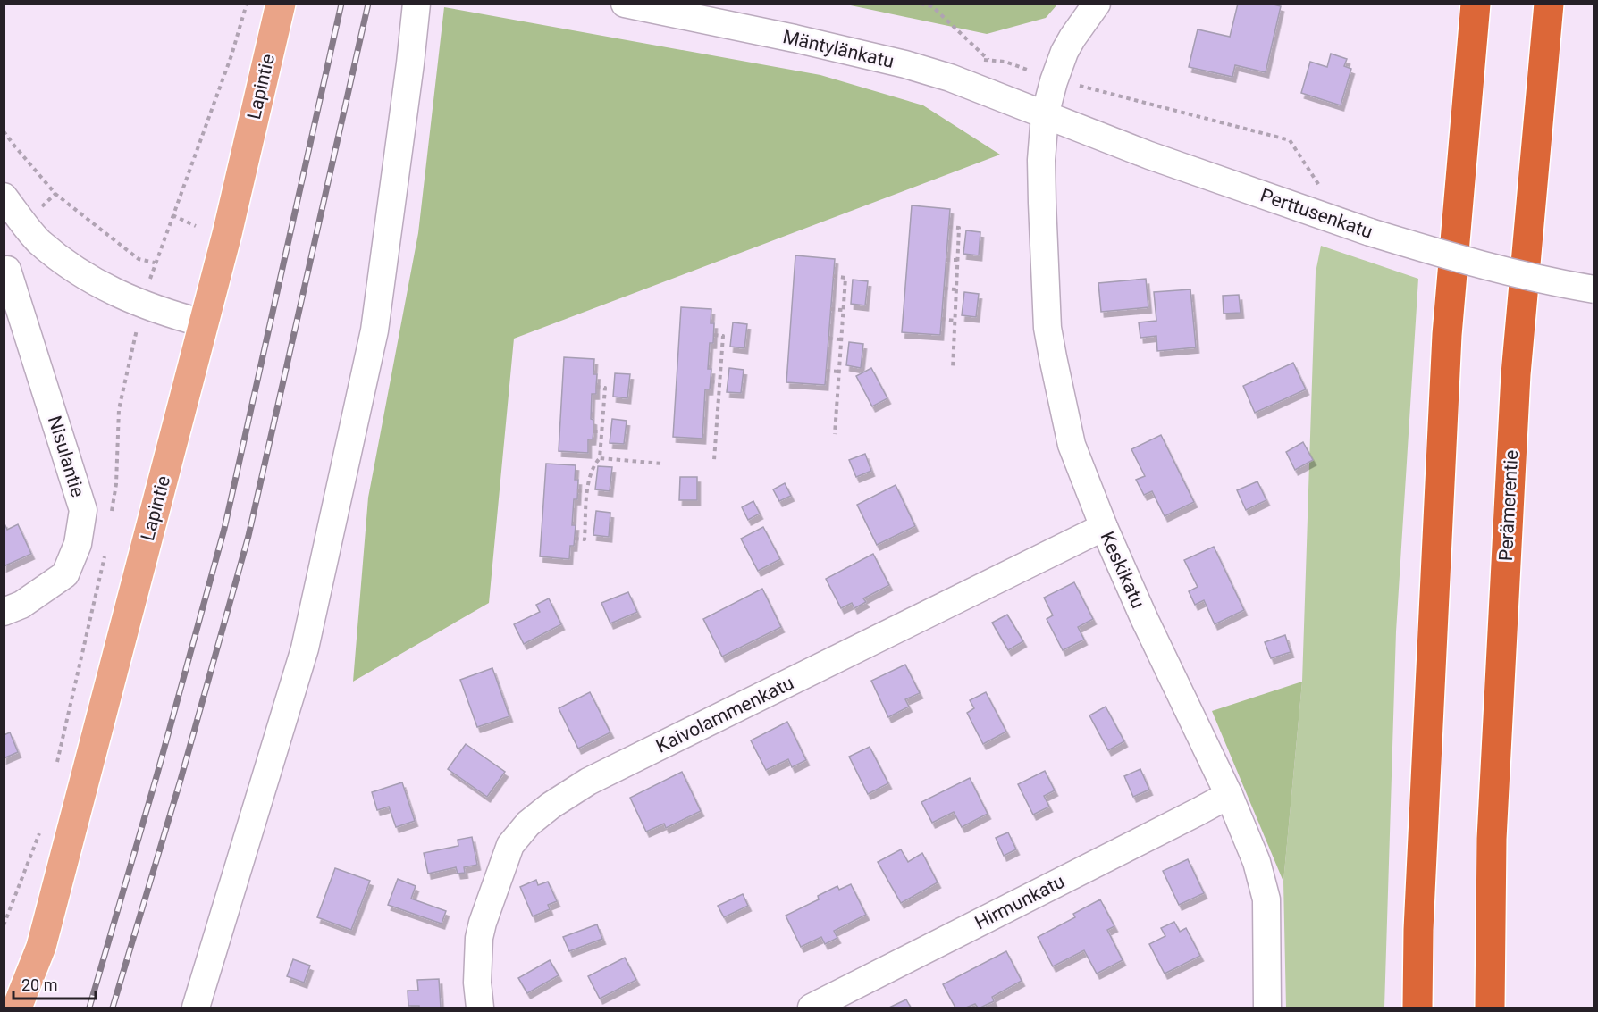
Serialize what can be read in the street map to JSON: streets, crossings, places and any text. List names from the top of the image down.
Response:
{
  "streets": {
    "highway": ["Perämerentie"],
    "main road": ["Lapintie"],
    "street": [
      "Mäntylänkatu",
      "Perttusenkatu",
      "Nisulantie",
      "Keskikatu",
      "Kaivolammenkatu",
      "Hirmunkatu"
    ]
  },
  "crossings": [
    ["Mäntylänkatu", "Perttusenkatu"],
    ["Mäntylänkatu", "Keskikatu"],
    ["Perttusenkatu", "Keskikatu"],
    ["Keskikatu", "Kaivolammenkatu"],
    ["Keskikatu", "Hirmunkatu"]
  ],
  "scale_bar": "20 m"
}
